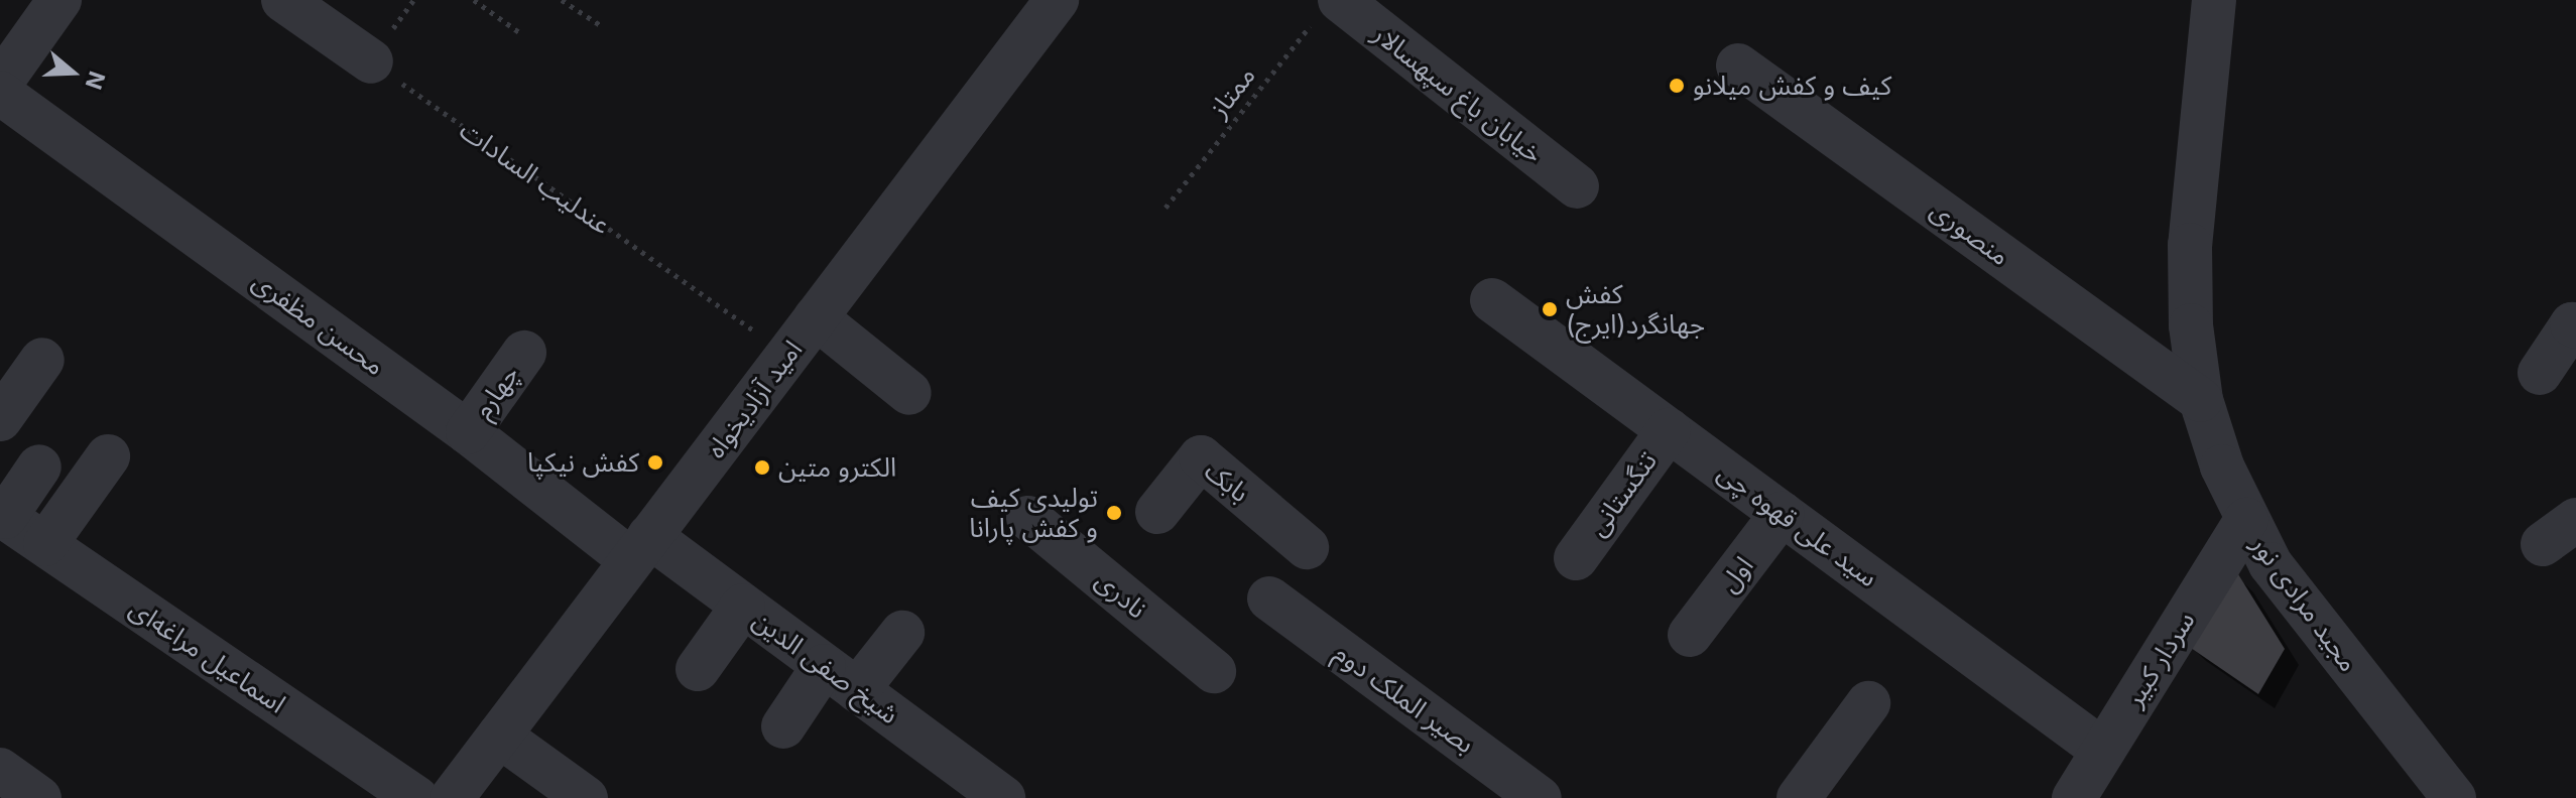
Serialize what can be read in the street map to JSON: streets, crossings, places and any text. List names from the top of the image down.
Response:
{
  "streets": {
    "street": [
      "خیابان باغ سپهسالار",
      "منصوری",
      "محسن مظفری",
      "چهارم",
      "امید آزادیخواه",
      "بابک",
      "تنگستانی",
      "سید علی قهوه چی",
      "اول",
      "نادری",
      "مجید مرادی نور",
      "اسماعیل مراغه‌ای",
      "سردار کبیر",
      "شیخ صفی الدین",
      "بصیر الملک دوم"
    ],
    "path": ["ممتاز", "عندلیب السادات"]
  },
  "crossings": [
    ["ممتاز", "خیابان باغ سپهسالار"],
    ["عندلیب السادات", "امید آزادیخواه"],
    ["منصوری", "مجید مرادی نور"],
    ["محسن مظفری", "چهارم"],
    ["محسن مظفری", "امید آزادیخواه"],
    ["محسن مظفری", "شیخ صفی الدین"],
    ["امید آزادیخواه", "شیخ صفی الدین"],
    ["تنگستانی", "سید علی قهوه چی"],
    ["سید علی قهوه چی", "اول"],
    ["سید علی قهوه چی", "سردار کبیر"],
    ["مجید مرادی نور", "سردار کبیر"]
  ],
  "places": [
    "کیف و کفش میلانو",
    "کفش جهانگرد(ایرج)",
    "کفش نیکپا",
    "الکترو متین",
    "تولیدی کیف و کفش پارانا"
  ],
  "north": "right"
}
